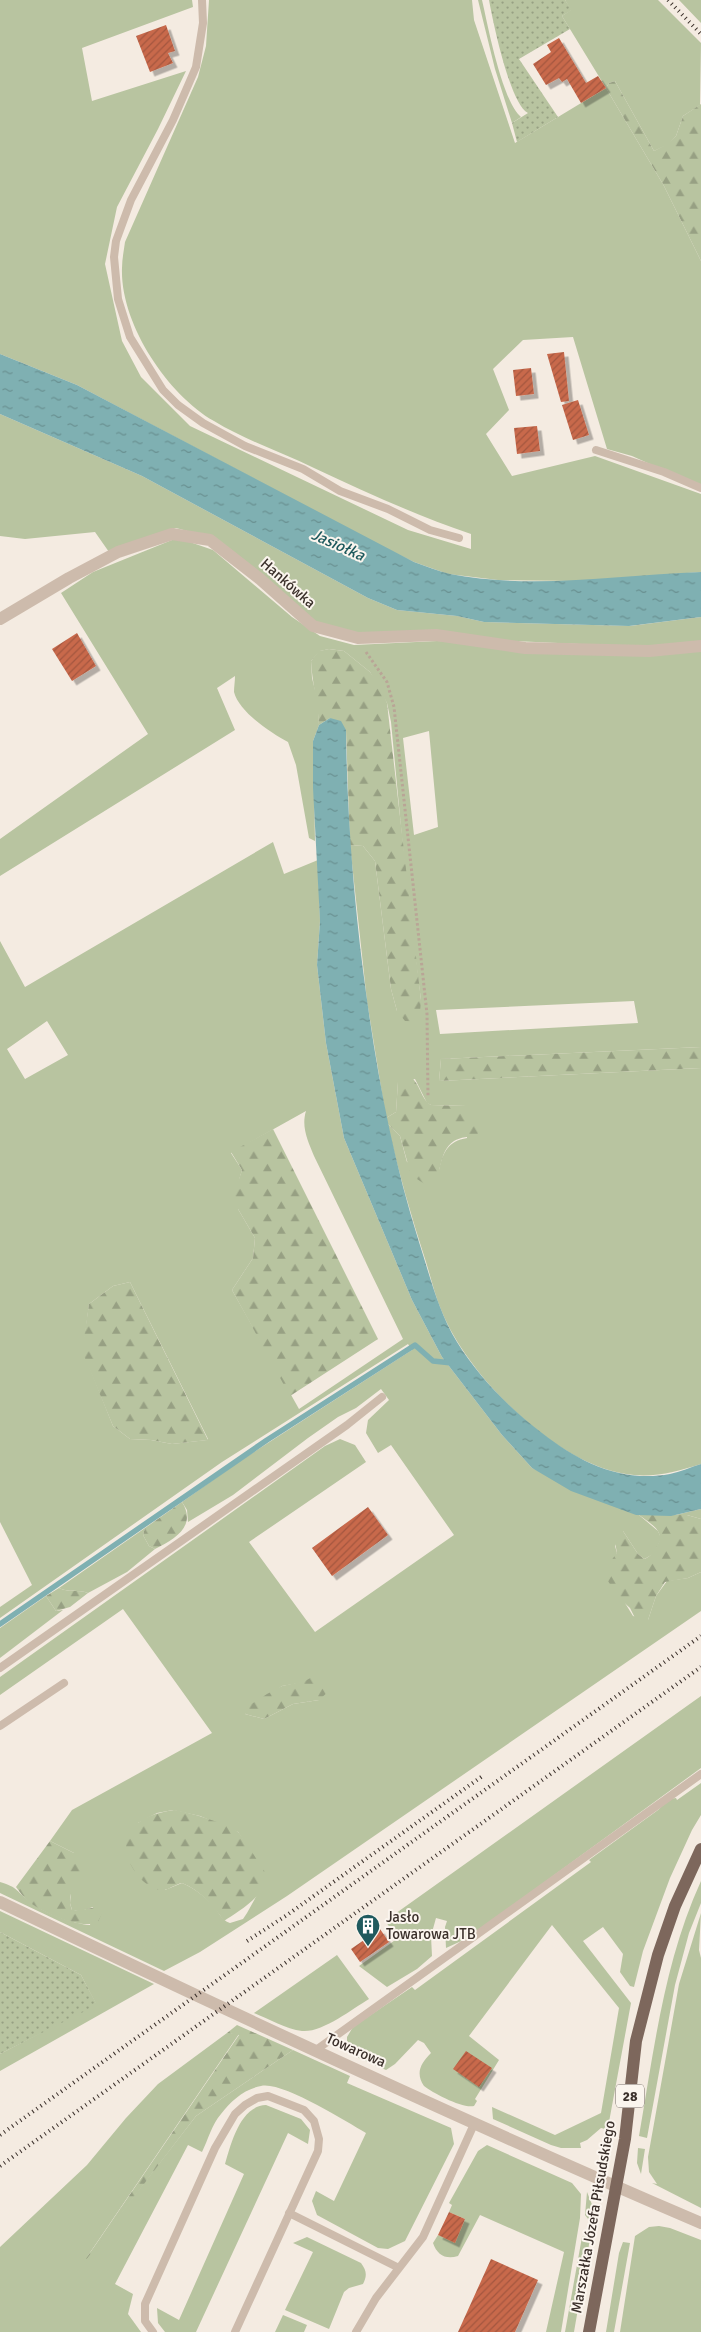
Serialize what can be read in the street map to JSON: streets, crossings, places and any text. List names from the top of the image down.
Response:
{
  "streets": {
    "main road": ["28", "Marszałka Józefa Piłsudskiego"],
    "street": ["Hankówka", "Towarowa"]
  },
  "crossings": [
    ["Towarowa", "Marszałka Józefa Piłsudskiego"]
  ],
  "water": ["Jasiołka"],
  "places": {
    "building": ["Jasło Towarowa JTB"]
  }
}
